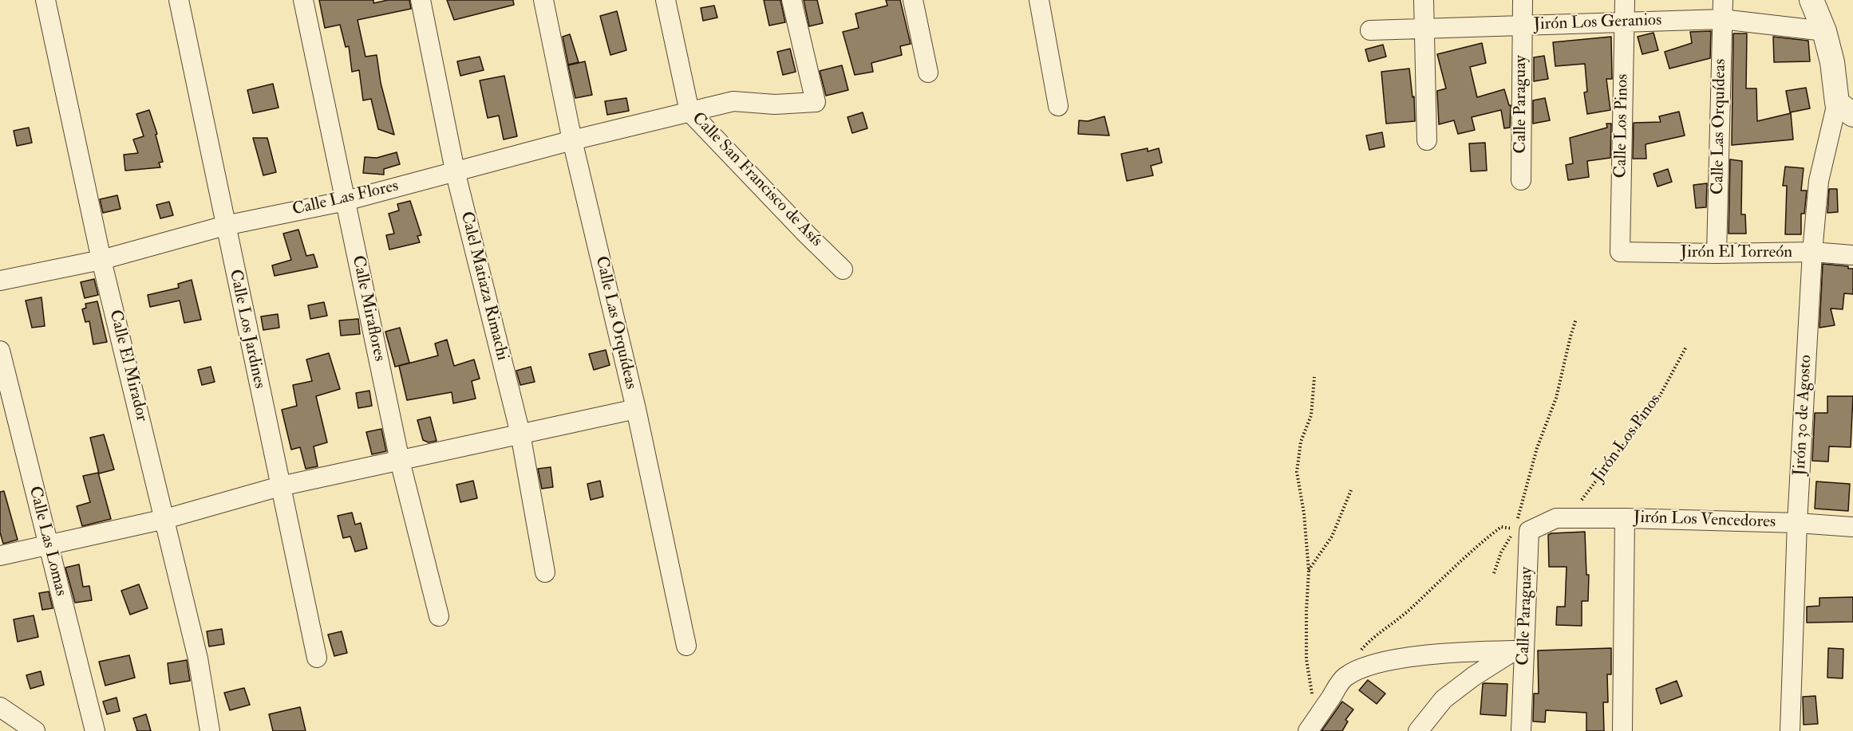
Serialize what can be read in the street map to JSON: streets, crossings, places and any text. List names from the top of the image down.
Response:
{
  "streets": {
    "street": [
      "Jirón Los Geranios",
      "Calle Paraguay",
      "Calle Los Pinos",
      "Calle Las Orquídeas",
      "Calle San Francisco de Asís",
      "Calle Las Flores",
      "Jirón El Torreón",
      "Calel Matiaza Rimachi",
      "Calle Miraflores",
      "Calle Los Jardines",
      "Calle El Mirador",
      "Jirón 30 de Agosto",
      "Jirón Los Vencedores",
      "Calle Las Lomas"
    ],
    "path": ["Jirón Los Pinos"]
  },
  "crossings": [
    ["Jirón Los Geranios", "Calle Paraguay"],
    ["Jirón Los Geranios", "Calle Los Pinos"],
    ["Jirón Los Geranios", "Calle Las Orquídeas"],
    ["Calle Los Pinos", "Jirón El Torreón"],
    ["Calle Las Orquídeas", "Calle Las Flores"],
    ["Calle Las Orquídeas", "Jirón El Torreón"],
    ["Calle San Francisco de Asís", "Calle Las Flores"],
    ["Calle Las Flores", "Calel Matiaza Rimachi"],
    ["Calle Las Flores", "Calle Miraflores"],
    ["Calle Las Flores", "Calle Los Jardines"],
    ["Calle Las Flores", "Calle El Mirador"],
    ["Jirón El Torreón", "Jirón 30 de Agosto"],
    ["Jirón 30 de Agosto", "Jirón Los Vencedores"],
    ["Jirón Los Pinos", "Jirón Los Vencedores"]
  ]
}
